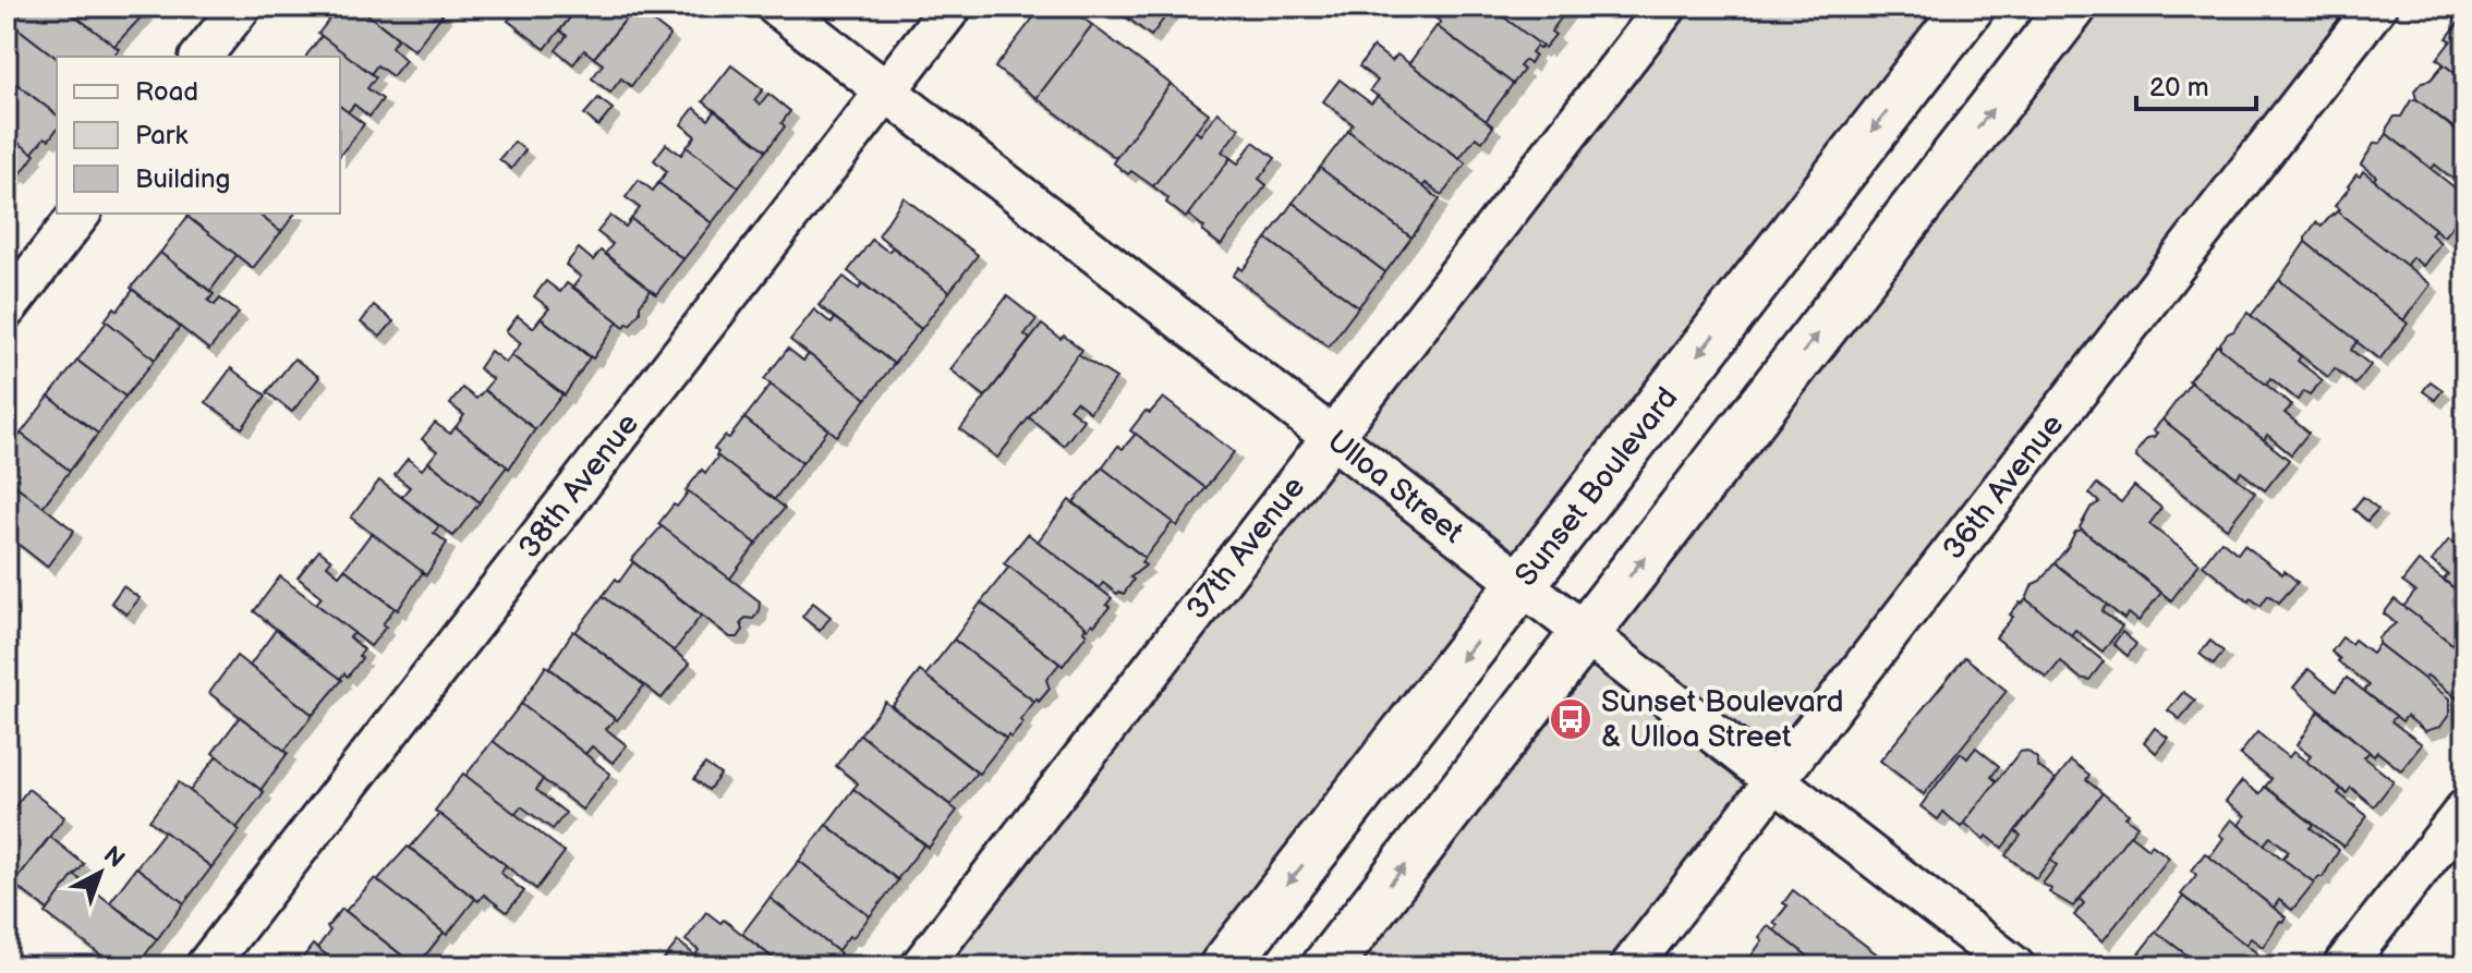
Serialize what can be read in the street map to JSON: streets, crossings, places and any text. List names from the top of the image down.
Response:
{
  "streets": {
    "main road": ["Sunset Boulevard"],
    "street": [
      "38th Avenue",
      "Ulloa Street",
      "36th Avenue",
      "37th Avenue"
    ]
  },
  "crossings": [
    ["38th Avenue", "Ulloa Street"],
    ["Ulloa Street", "Sunset Boulevard"],
    ["Ulloa Street", "36th Avenue"],
    ["Ulloa Street", "37th Avenue"]
  ],
  "places": {
    "bus stop": ["Sunset Boulevard & Ulloa Street"]
  },
  "legend": ["Road", "Park", "Building"],
  "scale_bar": "20 m",
  "north": "top right"
}
